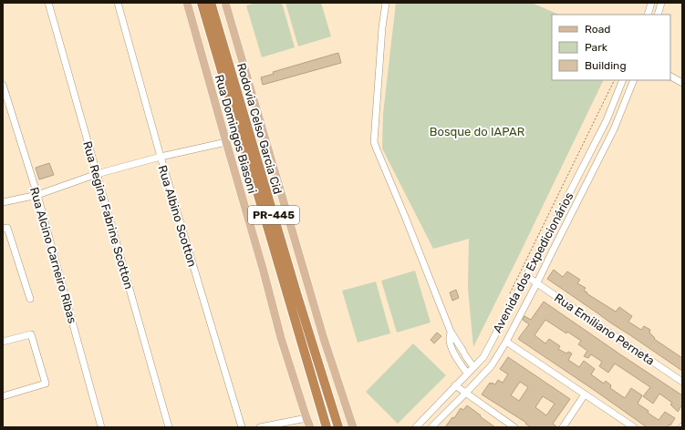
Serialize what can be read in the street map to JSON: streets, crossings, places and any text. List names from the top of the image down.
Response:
{
  "streets": {
    "highway": ["Rodovia Celso Garcia Cid", "PR-445"],
    "main road": ["Rua Domingos Biasoni"],
    "street": [
      "Rua Regina Fabrine Scotton",
      "Rua Albino Scotton",
      "Rua Alcino Carneiro Ribas",
      "Avenida dos Expedicionários",
      "Rua Emiliano Perneta"
    ]
  },
  "crossings": [
    ["Avenida dos Expedicionários", "Rua Emiliano Perneta"]
  ],
  "parks": ["Bosque do IAPAR"],
  "legend": ["Road", "Park", "Building"]
}
